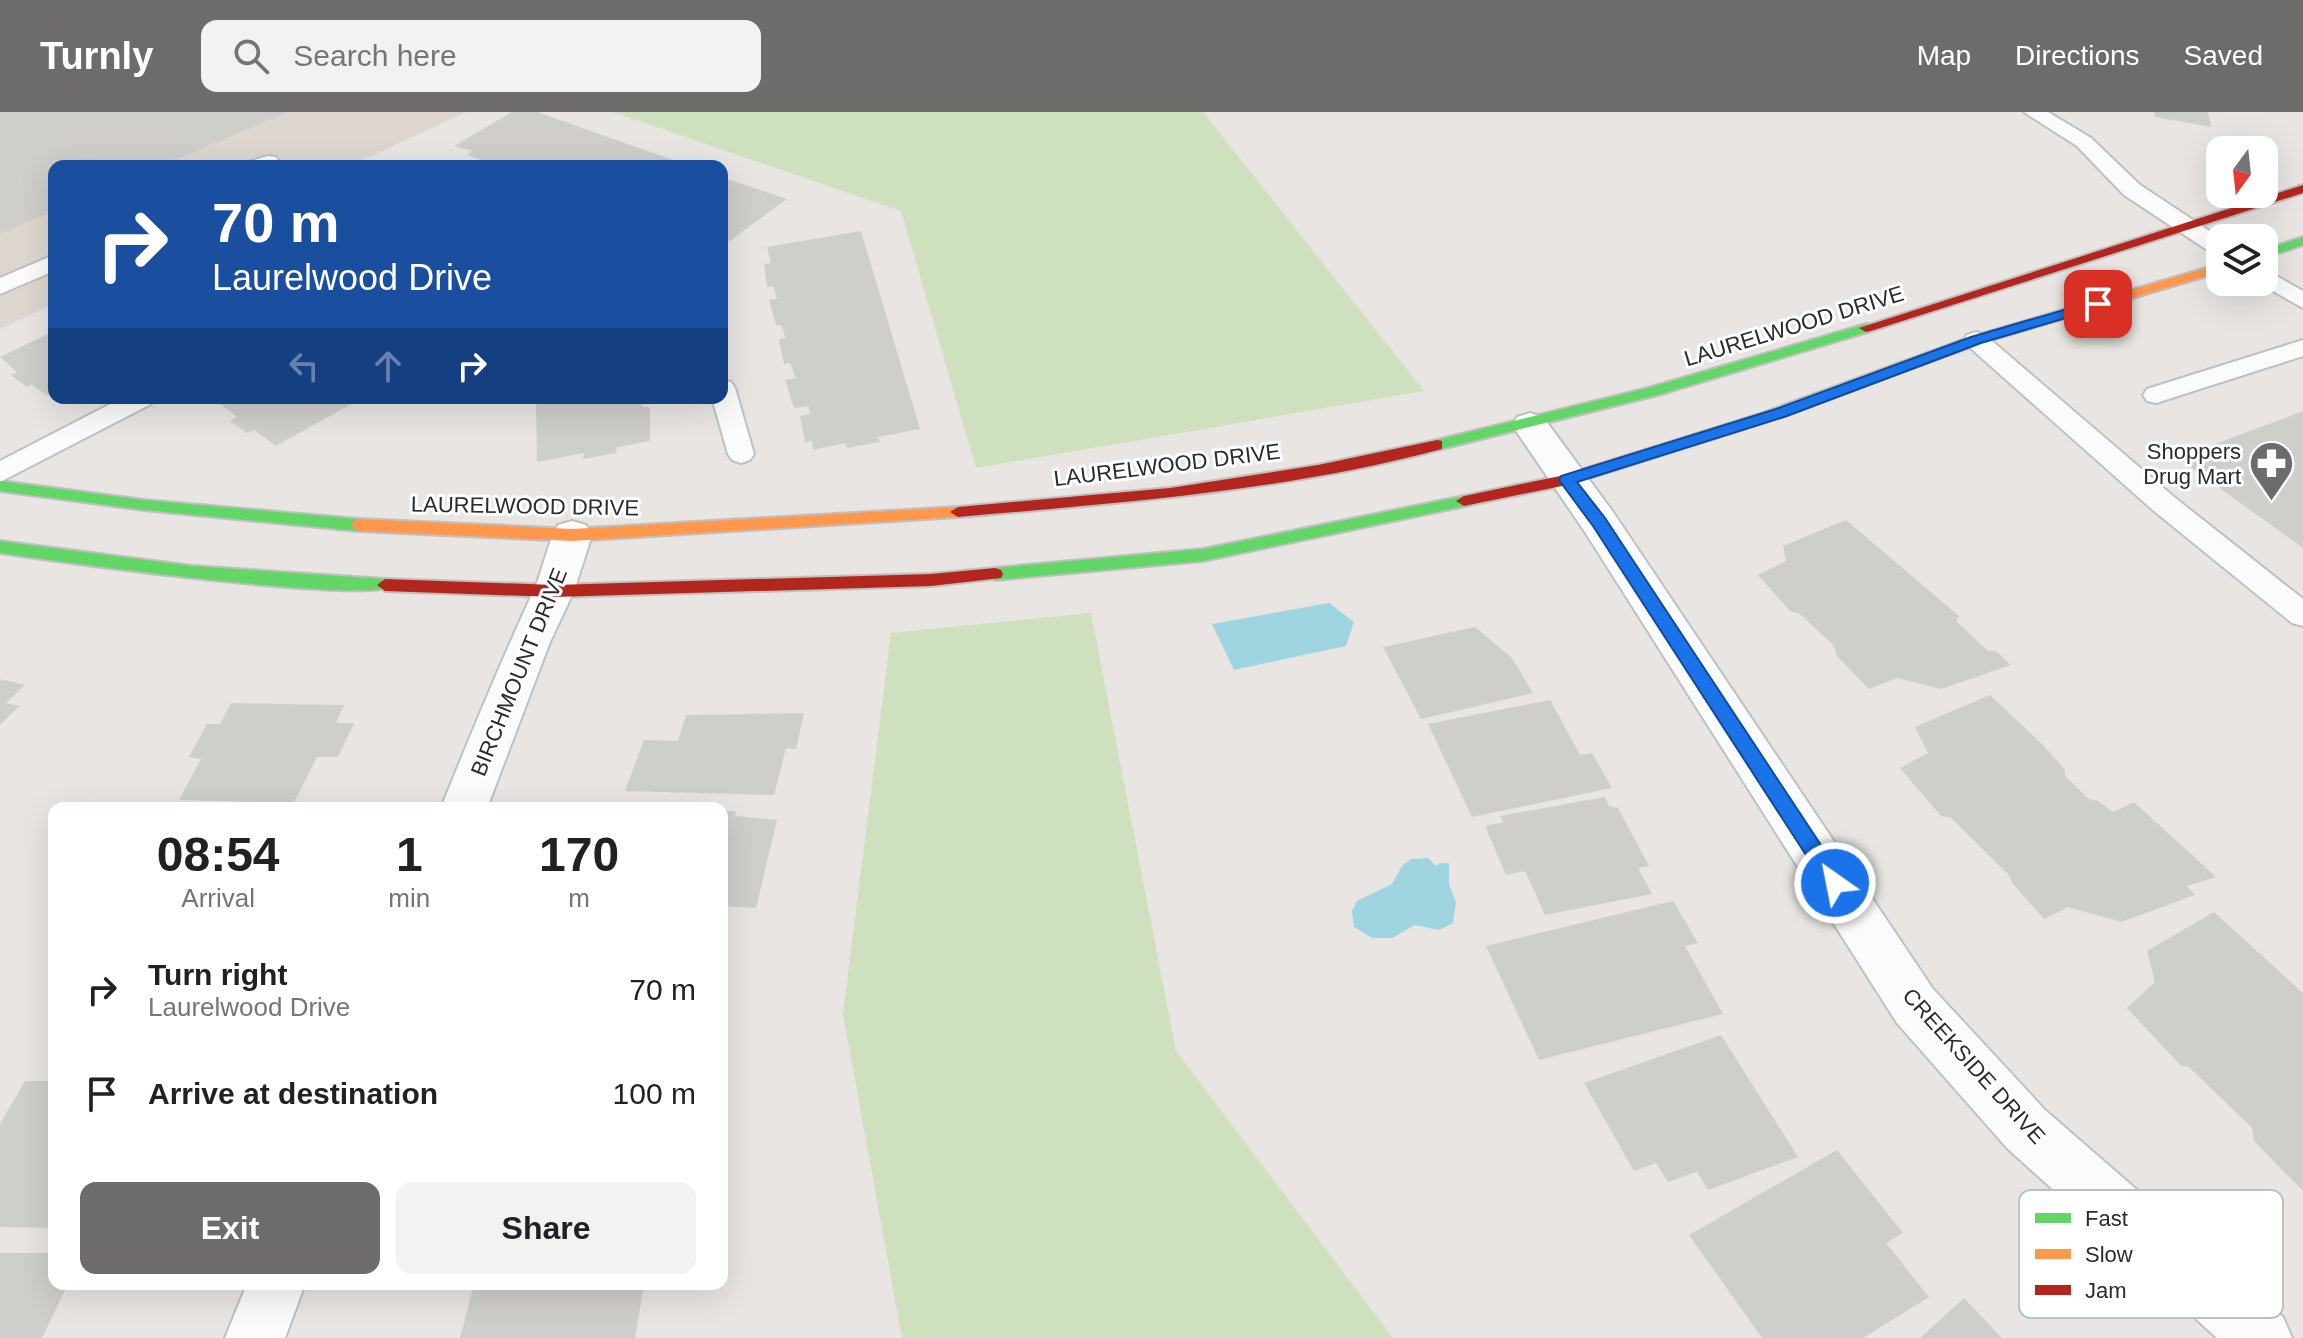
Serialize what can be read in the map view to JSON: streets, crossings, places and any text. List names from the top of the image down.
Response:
{
  "streets": {
    "street": ["LAURELWOOD DRIVE", "BIRCHMOUNT DRIVE", "CREEKSIDE DRIVE"]
  },
  "crossings": [
    ["LAURELWOOD DRIVE", "BIRCHMOUNT DRIVE"],
    ["LAURELWOOD DRIVE", "CREEKSIDE DRIVE"]
  ],
  "places": {
    "pharmacy": ["Shoppers Drug Mart"]
  },
  "legend": ["Fast", "Slow", "Jam"],
  "north": "bottom",
  "page": {
    "header": "Turnly",
    "search": "Search here",
    "nav": ["Map", "Directions", "Saved"],
    "turn": ["70 m", "Laurelwood Drive"],
    "eta": [
      "08:54",
      "Arrival",
      "1",
      "min",
      "170",
      "m"
    ],
    "list": [
      {
        "name": "Turn right",
        "note": "Laurelwood Drive",
        "value": "70 m"
      },
      {
        "name": "Arrive at destination",
        "value": "100 m"
      }
    ],
    "buttons": ["Exit", "Share"]
  }
}
